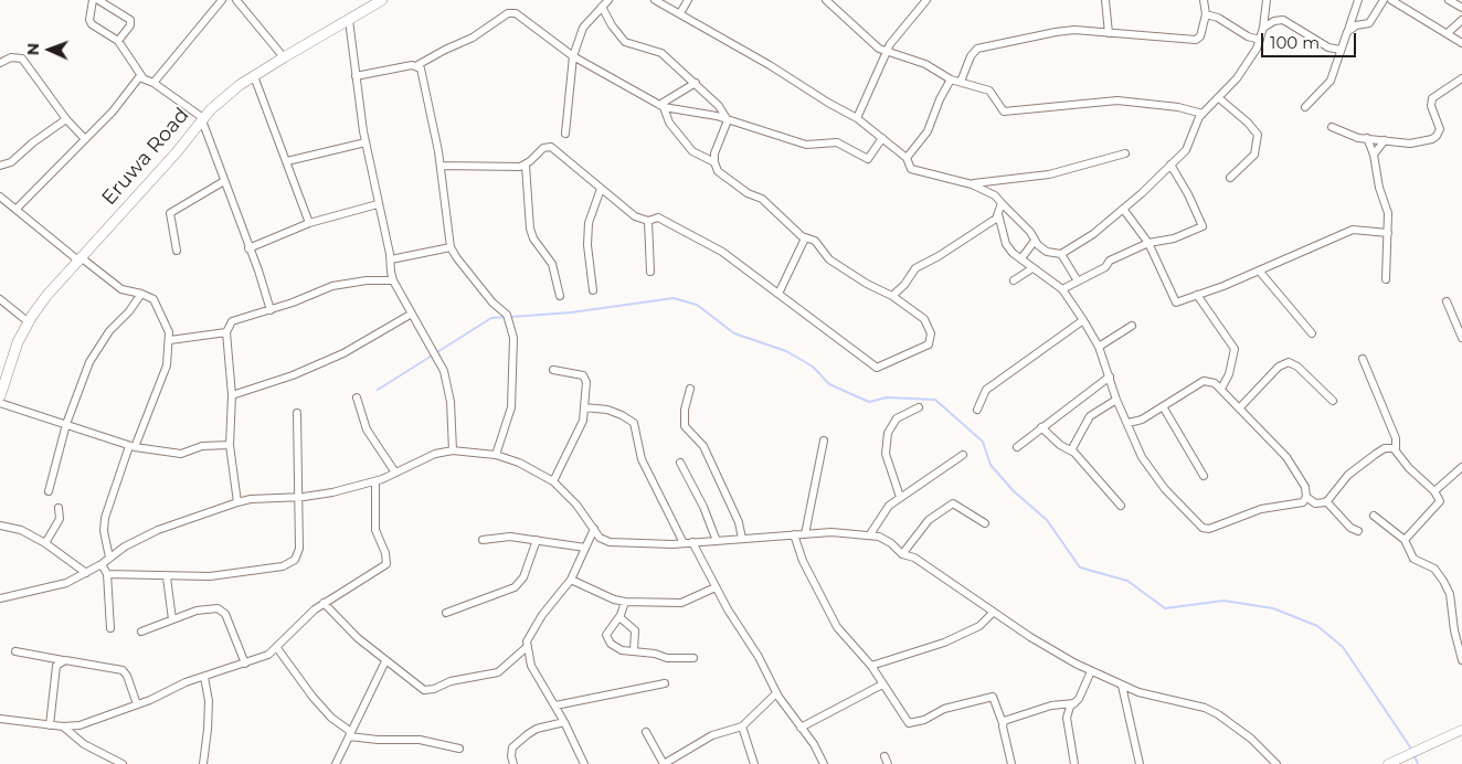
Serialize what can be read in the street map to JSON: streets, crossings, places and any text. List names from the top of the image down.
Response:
{
  "streets": {
    "main road": ["Eruwa Road"]
  },
  "scale_bar": "100 m",
  "north": "left"
}
